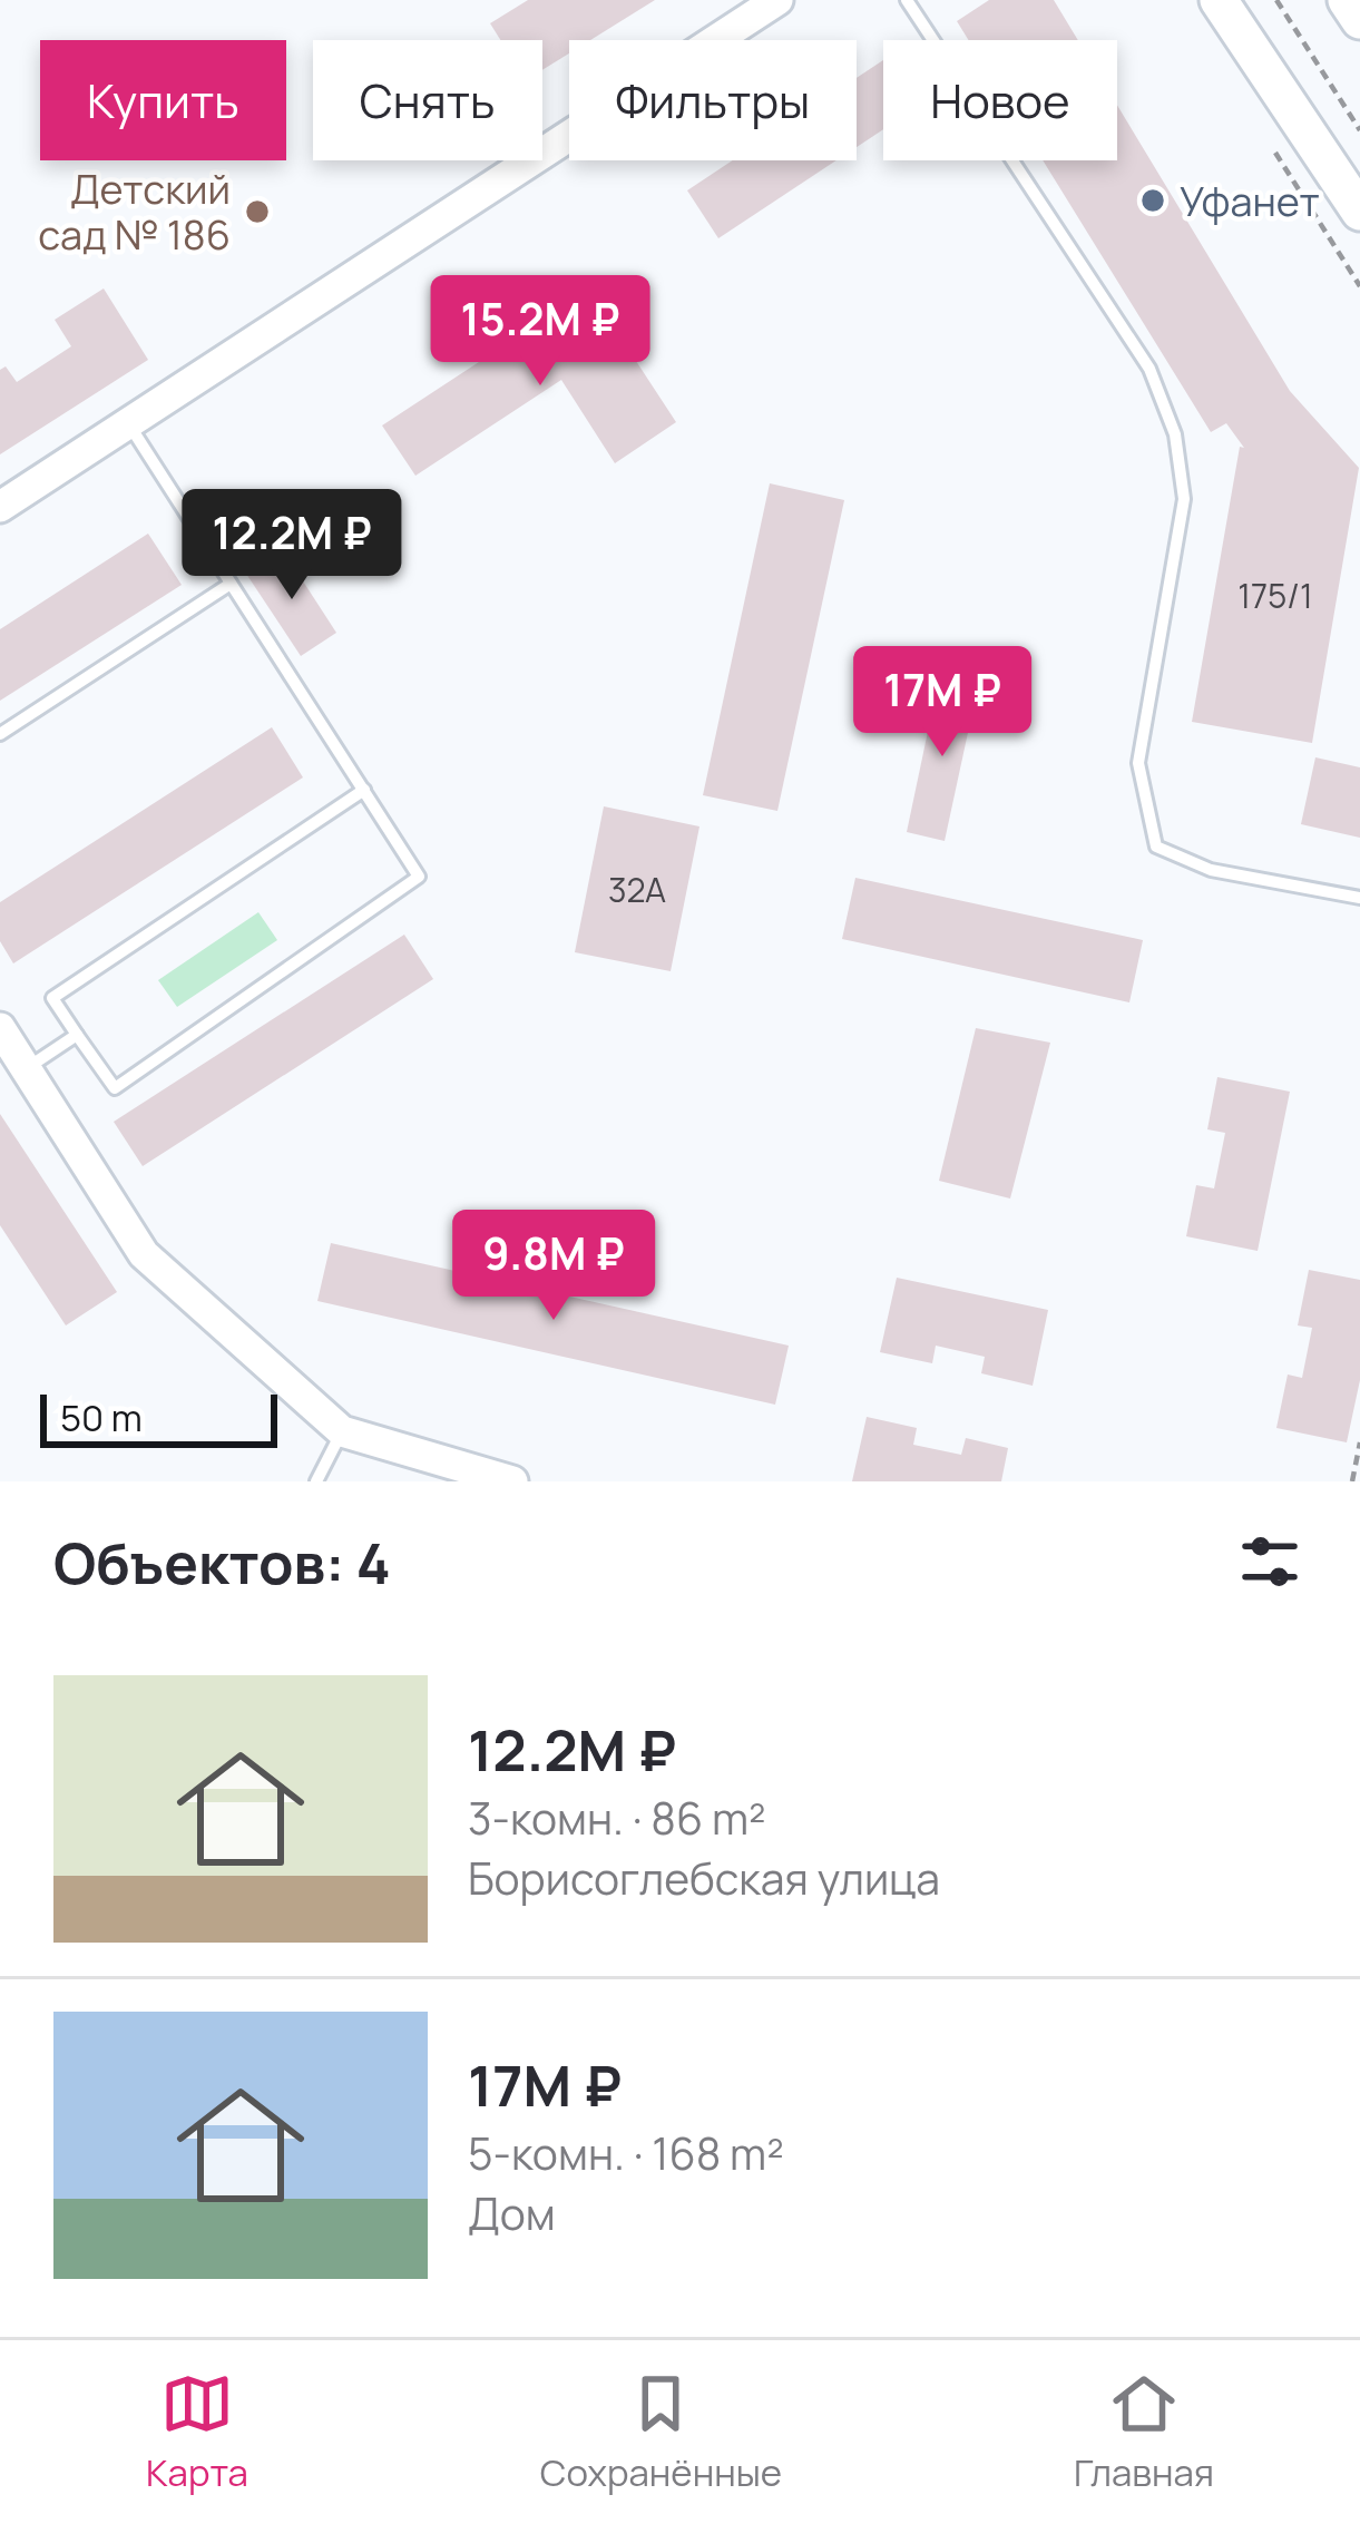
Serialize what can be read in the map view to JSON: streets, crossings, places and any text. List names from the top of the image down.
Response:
{
  "places": ["Уфанет", "Детский сад № 186"],
  "house_numbers": ["175/1", "32А"],
  "scale_bar": "50 m",
  "page": {
    "chip": [
      "Купить",
      "Снять",
      "Фильтры",
      "Новое"
    ],
    "price": [
      "15.2M ₽",
      "12.2M ₽",
      "17M ₽",
      "9.8M ₽"
    ],
    "scale": "50 m",
    "heading": "Объектов: 4",
    "list": [
      {
        "name": "12.2M ₽",
        "note": "3-комн. · 86 m² · Борисоглебская улица"
      },
      {
        "name": "17M ₽",
        "note": "5-комн. · 168 m² · Дом"
      }
    ],
    "tabs": ["Карта", "Сохранённые", "Главная"]
  }
}
